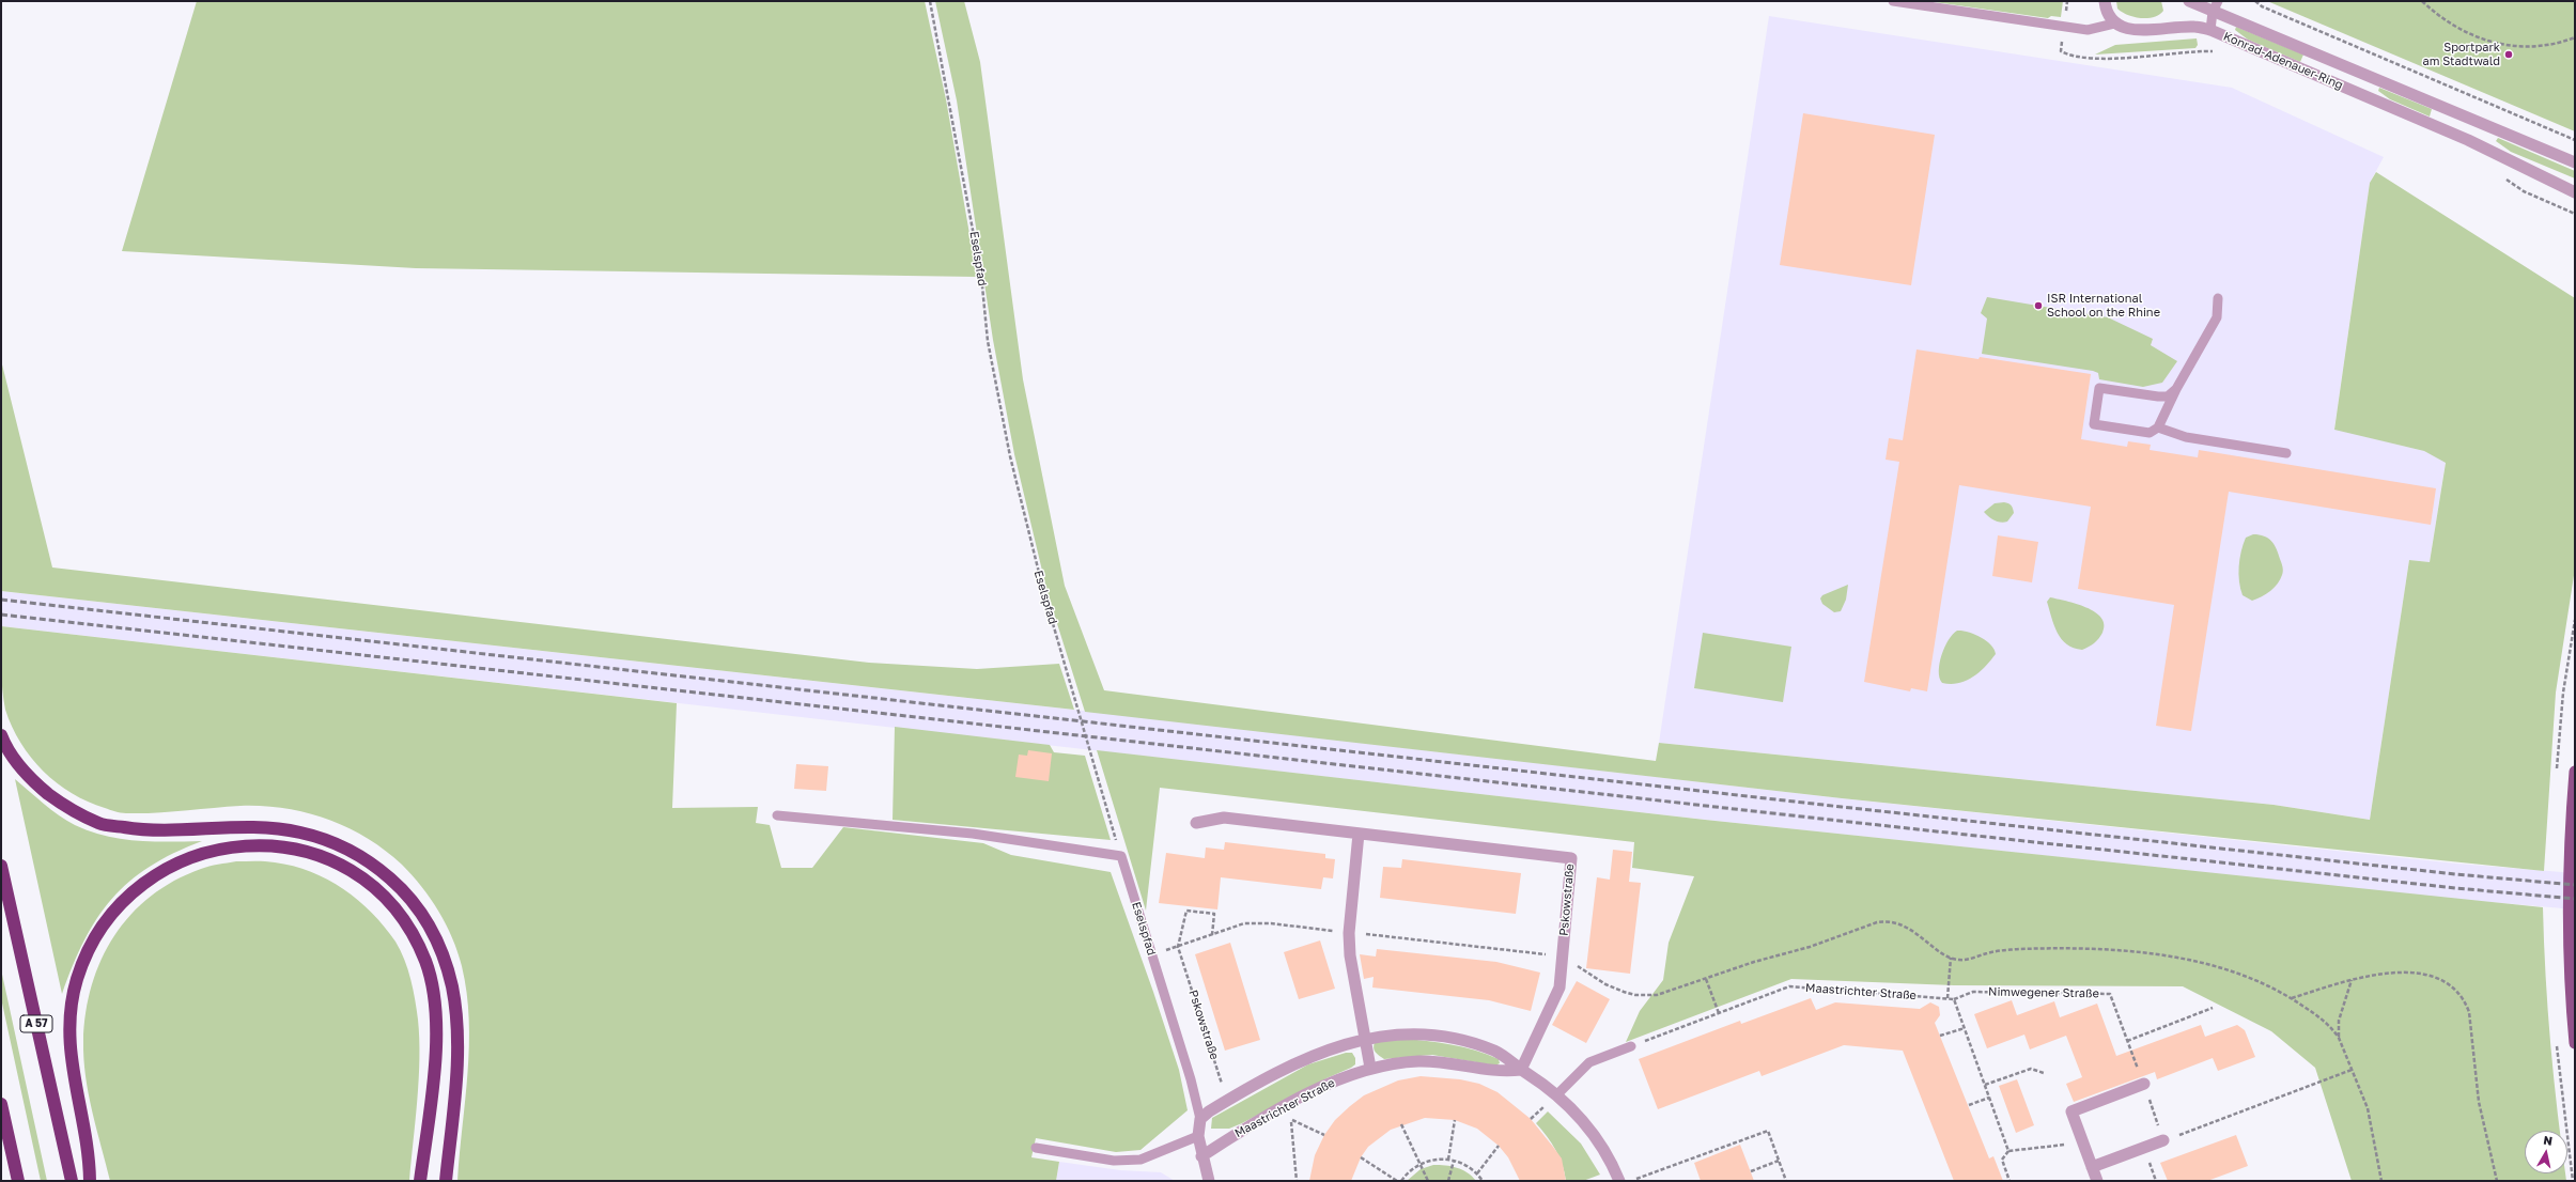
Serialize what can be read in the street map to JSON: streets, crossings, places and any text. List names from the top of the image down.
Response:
{
  "streets": {
    "highway": ["A 57"],
    "street": [
      "Konrad-Adenauer-Ring",
      "Eselspfad",
      "Pskowstraße",
      "Maastrichter Straße"
    ],
    "path": ["Nimwegener Straße"]
  },
  "crossings": [
    ["Eselspfad", "Maastrichter Straße"],
    ["Pskowstraße", "Maastrichter Straße"],
    ["Maastrichter Straße", "Nimwegener Straße"]
  ],
  "places": ["Sportpark am Stadtwald", "ISR International School on the Rhine"],
  "north": "top"
}
